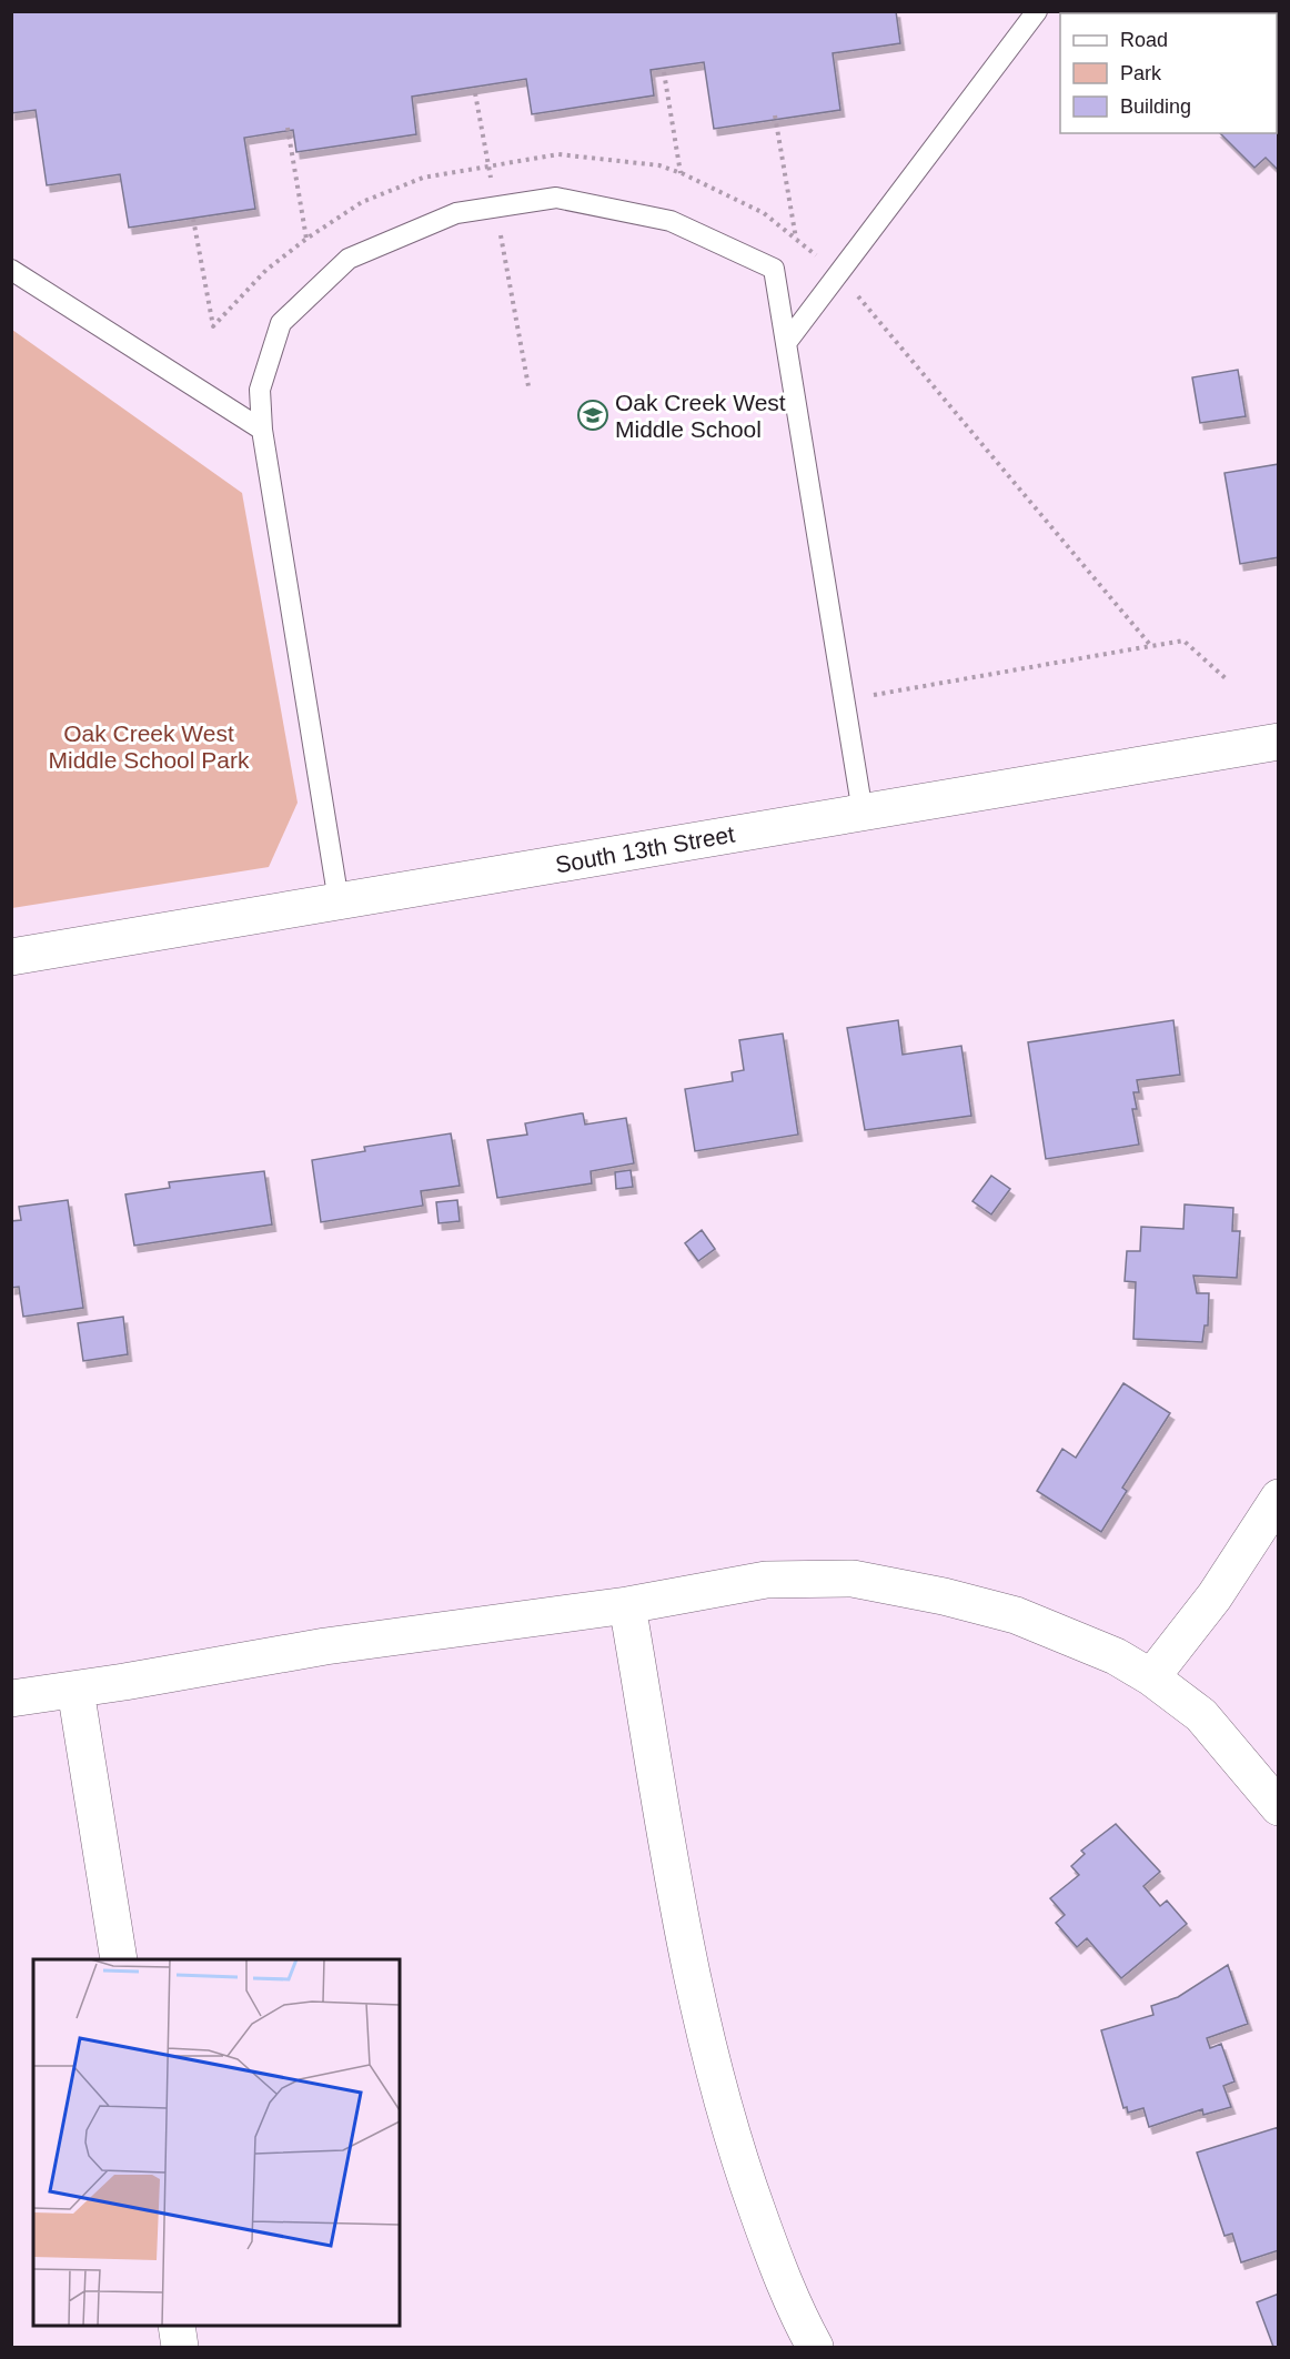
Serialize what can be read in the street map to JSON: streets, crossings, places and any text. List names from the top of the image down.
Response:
{
  "streets": {
    "street": ["South 13th Street"]
  },
  "parks": ["Oak Creek West Middle School Park"],
  "places": {
    "school or university": ["Oak Creek West Middle School"]
  },
  "legend": ["Road", "Park", "Building"]
}
